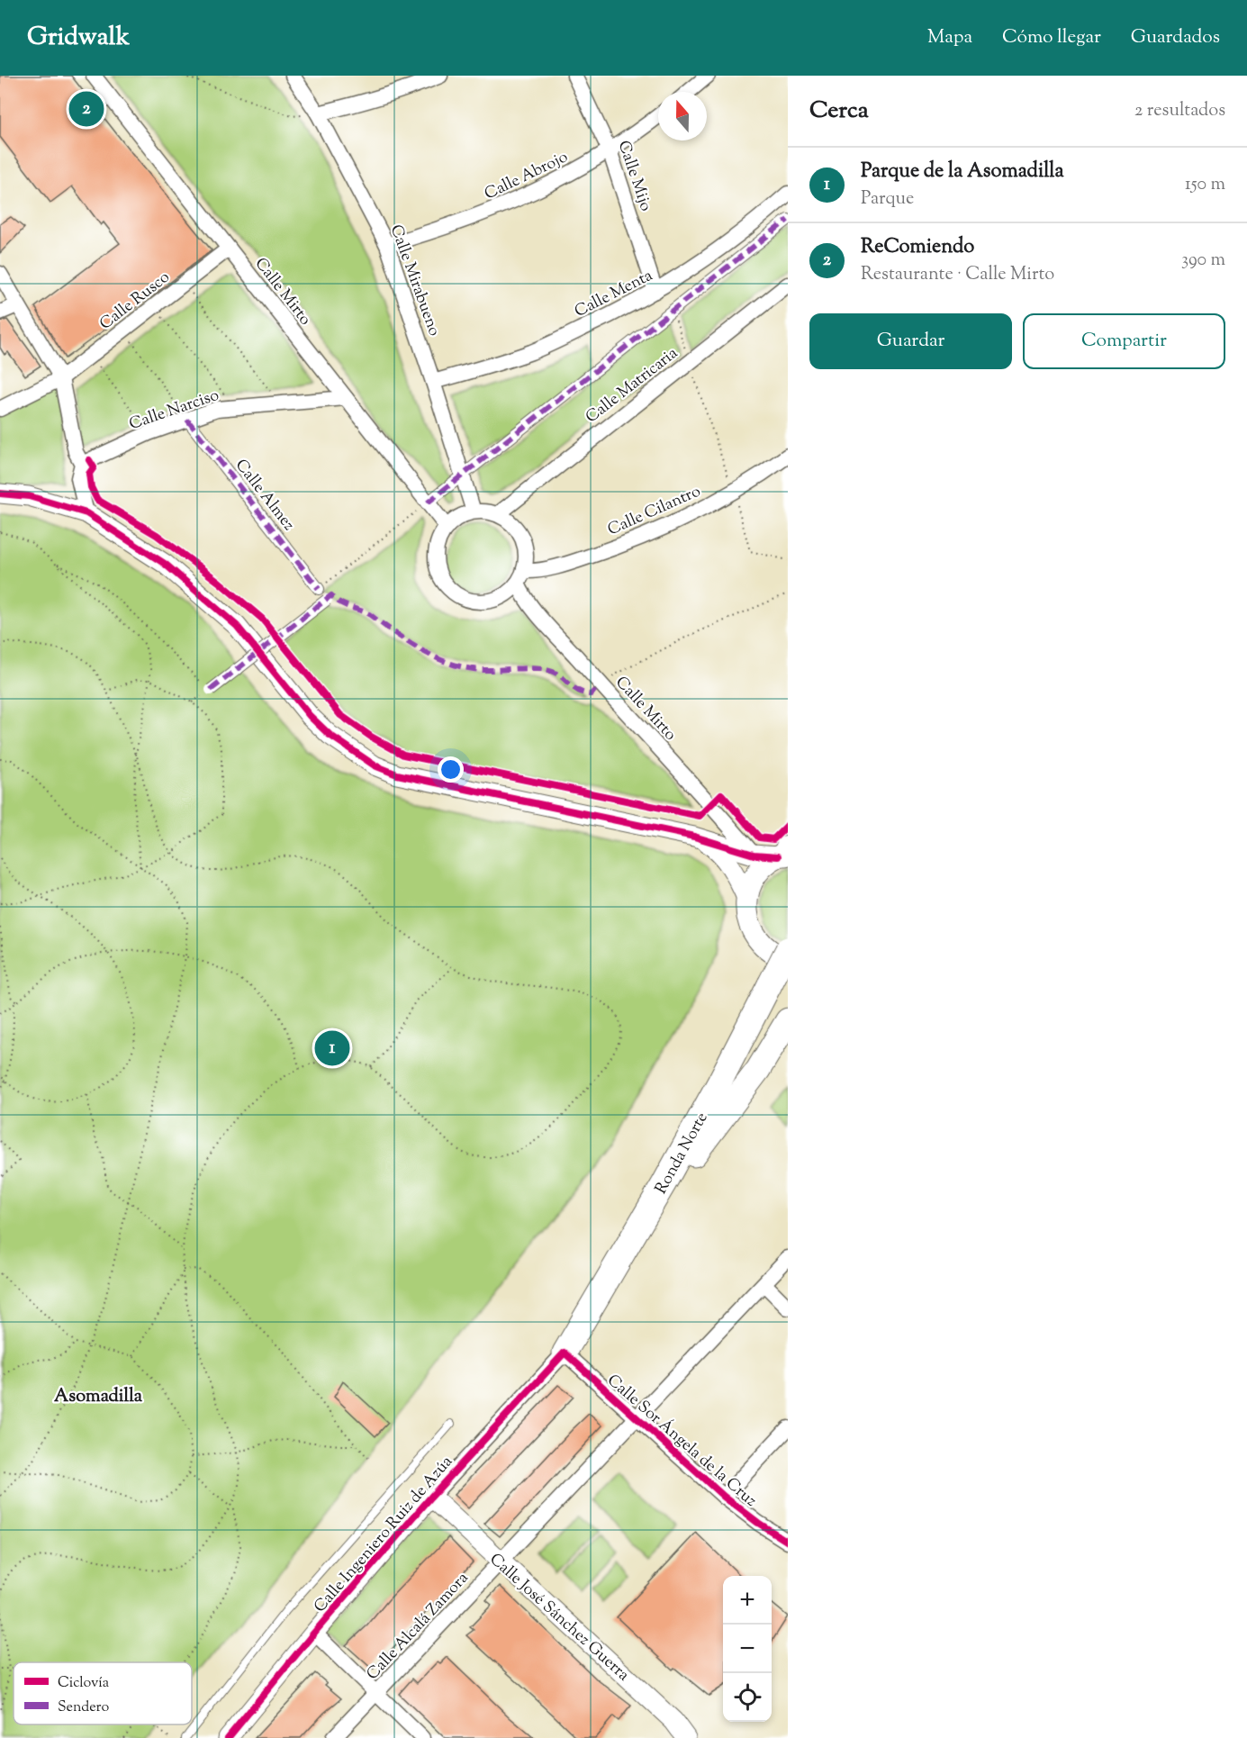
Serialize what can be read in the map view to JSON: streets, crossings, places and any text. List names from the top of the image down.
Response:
{
  "streets": {
    "highway": ["Ronda Norte"],
    "street": [
      "Calle Abrojo",
      "Calle Mijo",
      "Calle Mirabueno",
      "Calle Mirto",
      "Calle Menta",
      "Calle Rusco",
      "Calle Matricaria",
      "Calle Narciso",
      "Calle Almez",
      "Calle Cilantro",
      "Calle Sor Ángela de la Cruz",
      "Calle Ingeniero Ruiz de Azúa",
      "Calle José Sánchez Guerra",
      "Calle Alcalá Zamora"
    ]
  },
  "crossings": [
    ["Calle Abrojo", "Calle Mijo"],
    ["Calle Abrojo", "Calle Mirabueno"],
    ["Calle Mijo", "Calle Menta"],
    ["Calle Mirabueno", "Calle Mirto"],
    ["Calle Mirabueno", "Calle Menta"],
    ["Calle Mirabueno", "Calle Matricaria"],
    ["Calle Mirabueno", "Calle Cilantro"],
    ["Calle Mirto", "Calle Rusco"],
    ["Calle Mirto", "Calle Matricaria"],
    ["Calle Mirto", "Calle Narciso"],
    ["Calle Mirto", "Calle Cilantro"],
    ["Calle Matricaria", "Calle Cilantro"],
    ["Calle Narciso", "Calle Almez"],
    ["Ronda Norte", "Calle Sor Ángela de la Cruz"],
    ["Ronda Norte", "Calle Ingeniero Ruiz de Azúa"],
    ["Calle Sor Ángela de la Cruz", "Calle Ingeniero Ruiz de Azúa"],
    ["Calle Sor Ángela de la Cruz", "Calle Alcalá Zamora"],
    ["Calle Ingeniero Ruiz de Azúa", "Calle José Sánchez Guerra"],
    ["Calle José Sánchez Guerra", "Calle Alcalá Zamora"]
  ],
  "districts": ["Asomadilla"],
  "legend": ["Ciclovía", "Sendero"],
  "north": "top",
  "page": {
    "header": "Gridwalk",
    "nav": ["Mapa", "Cómo llegar", "Guardados"],
    "heading": ["Cerca", "2 resultados"],
    "pins": ["2", "1"],
    "list": [
      {
        "mark": "1",
        "name": "Parque de la Asomadilla",
        "note": "Parque",
        "value": "150 m"
      },
      {
        "mark": "2",
        "name": "ReComiendo",
        "note": "Restaurante · Calle Mirto",
        "value": "390 m"
      }
    ],
    "buttons": ["Guardar", "Compartir"],
    "map_buttons": ["+", "−"]
  }
}
